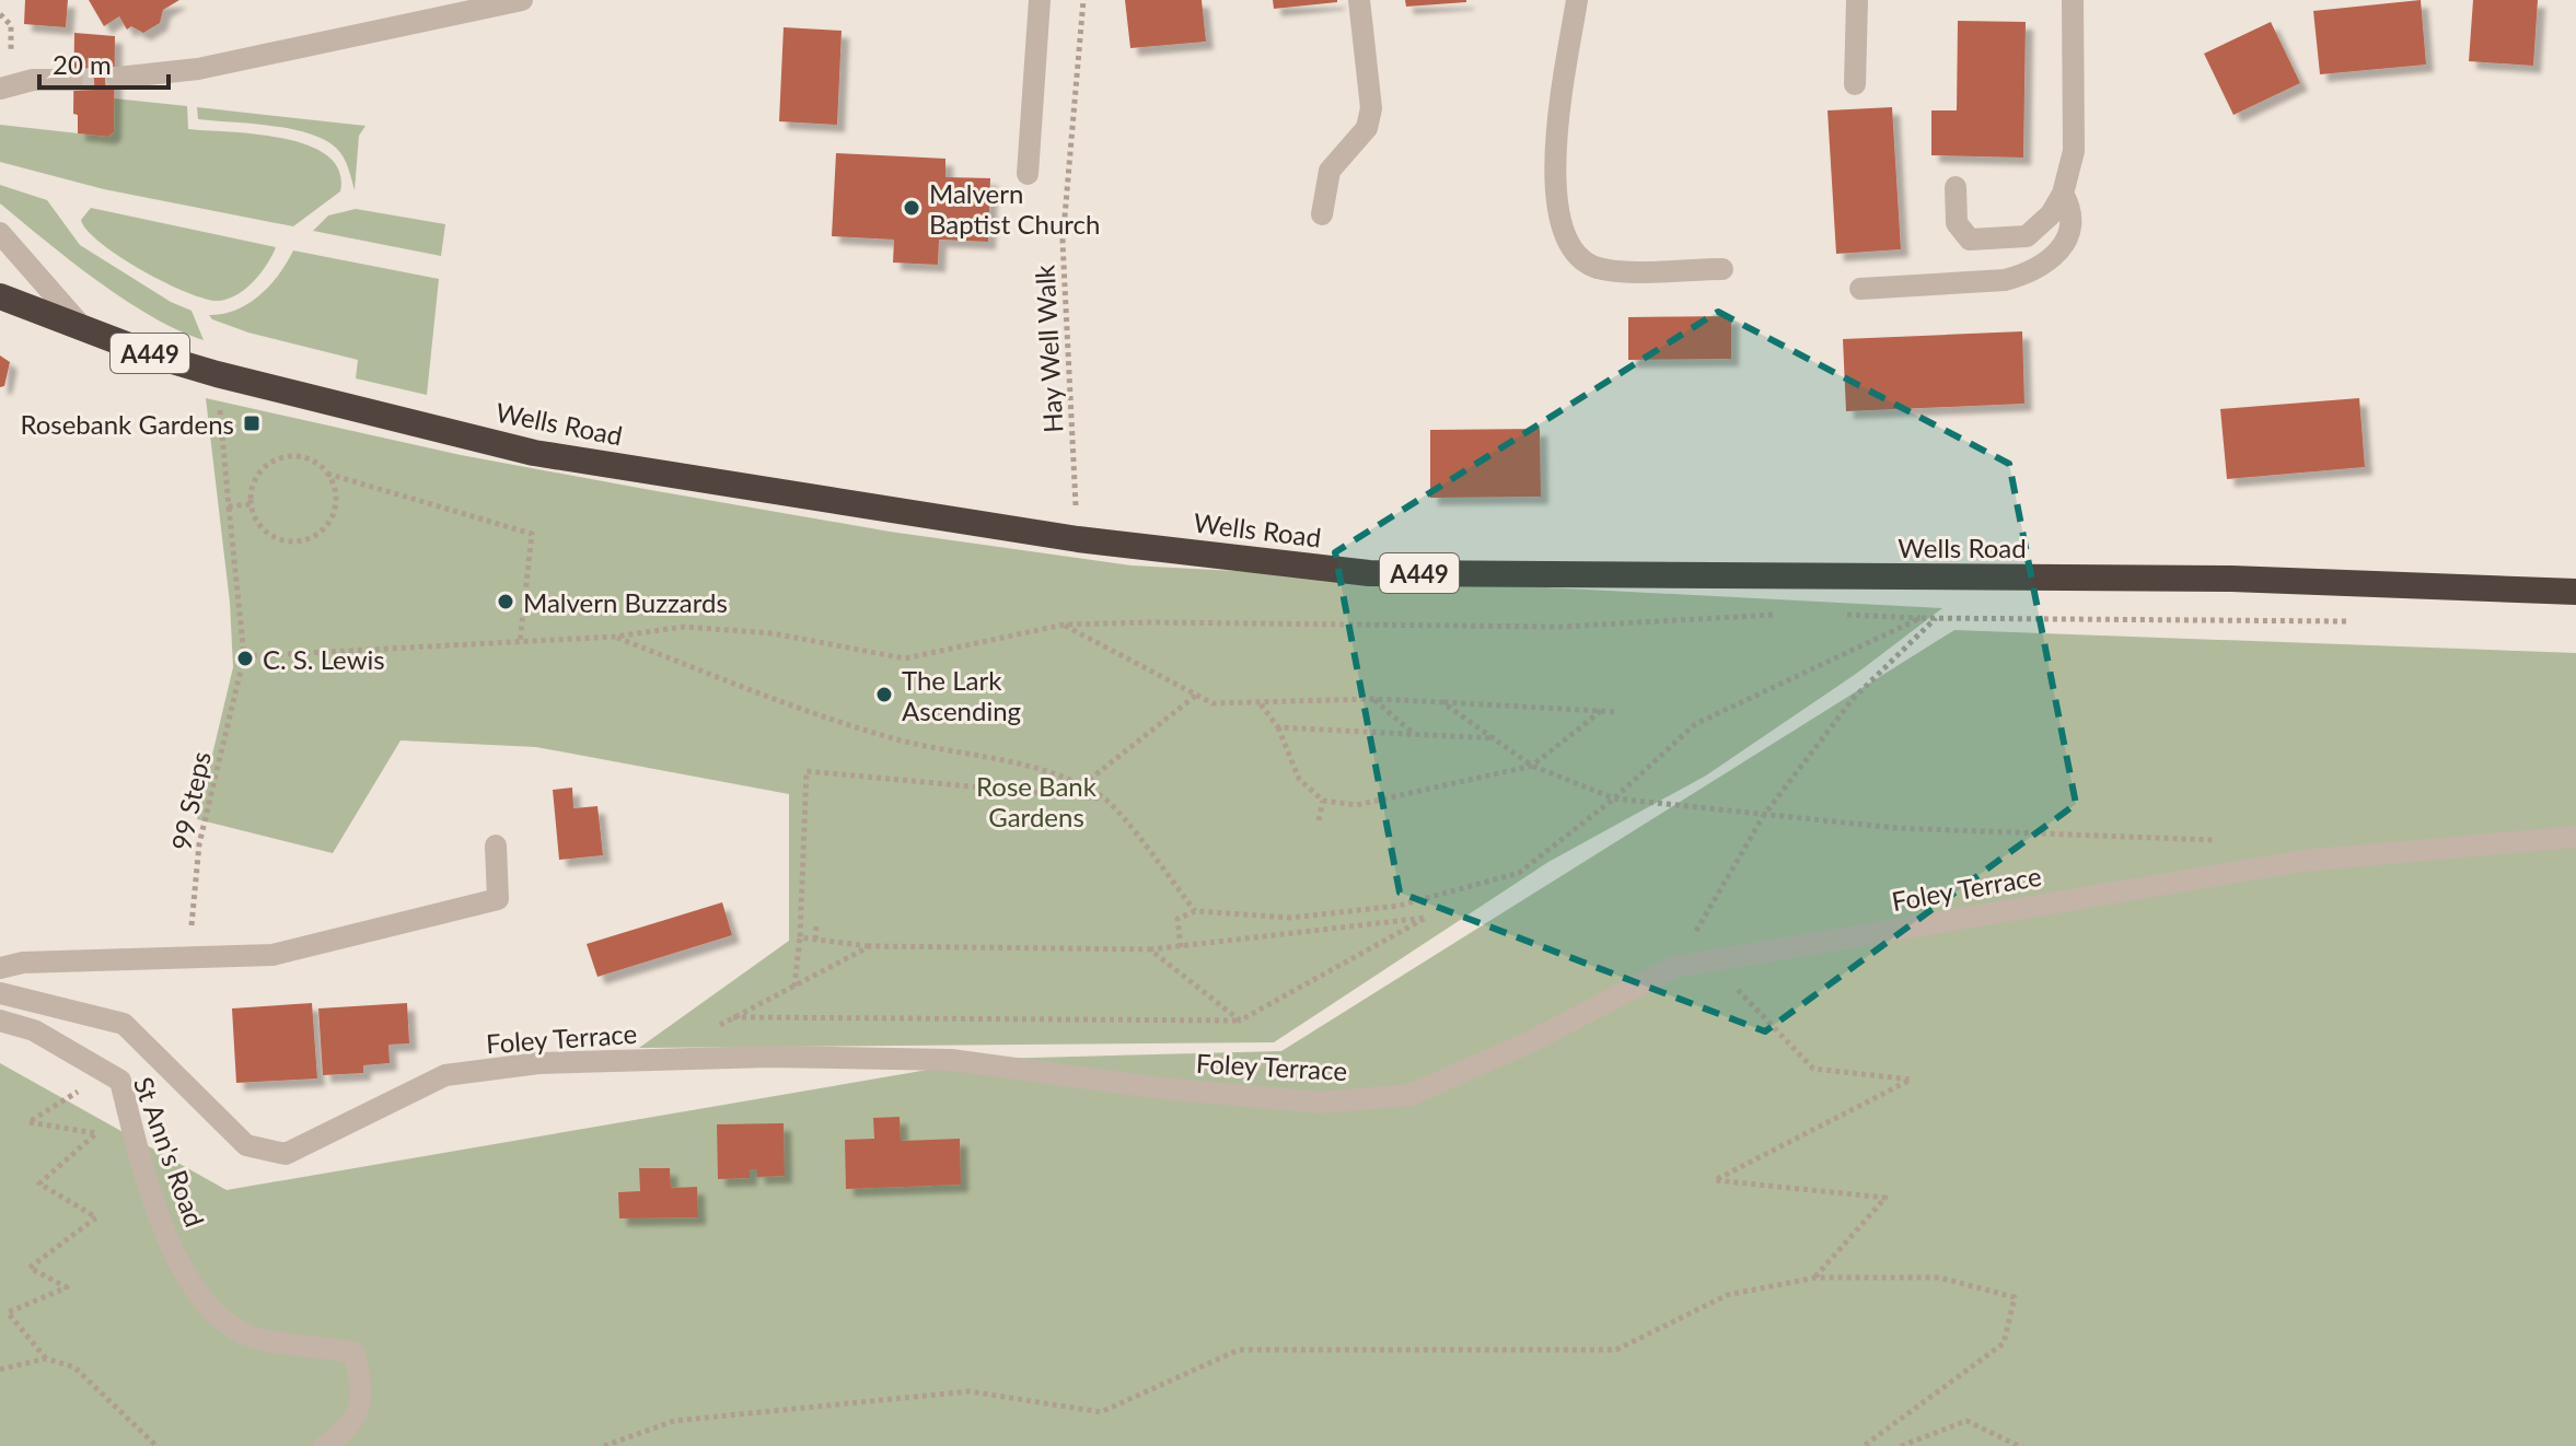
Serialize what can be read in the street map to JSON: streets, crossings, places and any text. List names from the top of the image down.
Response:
{
  "streets": {
    "highway": ["A449", "Wells Road"],
    "street": ["Foley Terrace", "St Ann's Road"],
    "path": ["Hay Well Walk", "99 Steps"]
  },
  "crossings": [
    ["Hay Well Walk", "Wells Road"],
    ["A449", "Wells Road"],
    ["Wells Road", "99 Steps"]
  ],
  "parks": ["Rose Bank Gardens"],
  "places": {
    "other": [
      "Malvern Baptist Church",
      "Malvern Buzzards",
      "C. S. Lewis",
      "The Lark Ascending"
    ],
    "transit": ["Rosebank Gardens"]
  },
  "scale_bar": "20 m"
}
